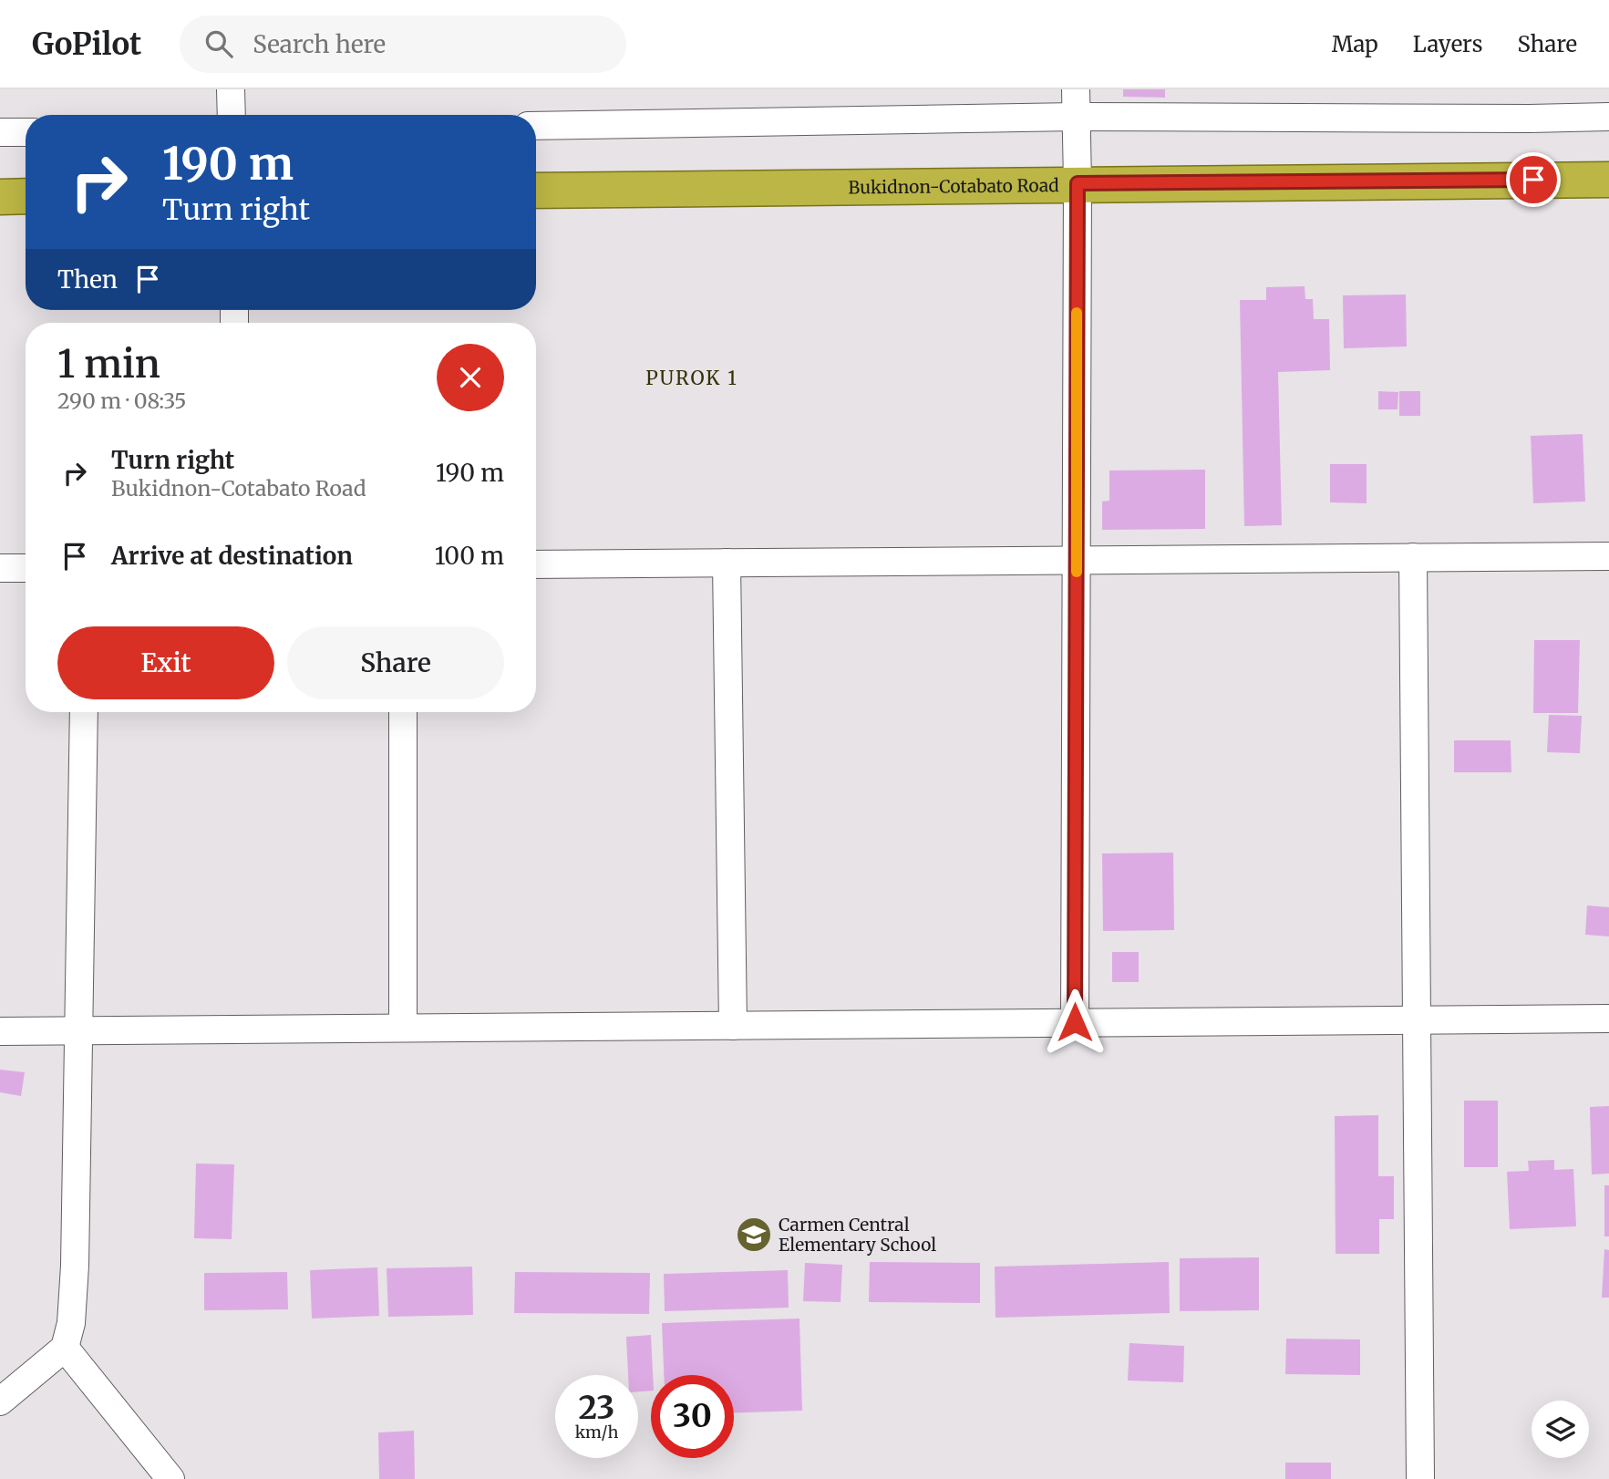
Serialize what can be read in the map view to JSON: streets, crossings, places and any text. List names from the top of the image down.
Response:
{
  "streets": {
    "highway": ["Bukidnon-Cotabato Road"]
  },
  "districts": ["PUROK 1"],
  "places": {
    "school or university": ["Carmen Central Elementary School"]
  },
  "page": {
    "header": "GoPilot",
    "search": "Search here",
    "nav": ["Map", "Layers", "Share"],
    "turn": ["190 m", "Turn right"],
    "then": "Then",
    "heading": ["1 min", "290 m · 08:35"],
    "list": [
      {
        "name": "Turn right",
        "note": "Bukidnon-Cotabato Road",
        "value": "190 m"
      },
      {
        "name": "Arrive at destination",
        "value": "100 m"
      }
    ],
    "buttons": ["Exit", "Share"],
    "speed": "23 km/h",
    "limit": "30"
  }
}
